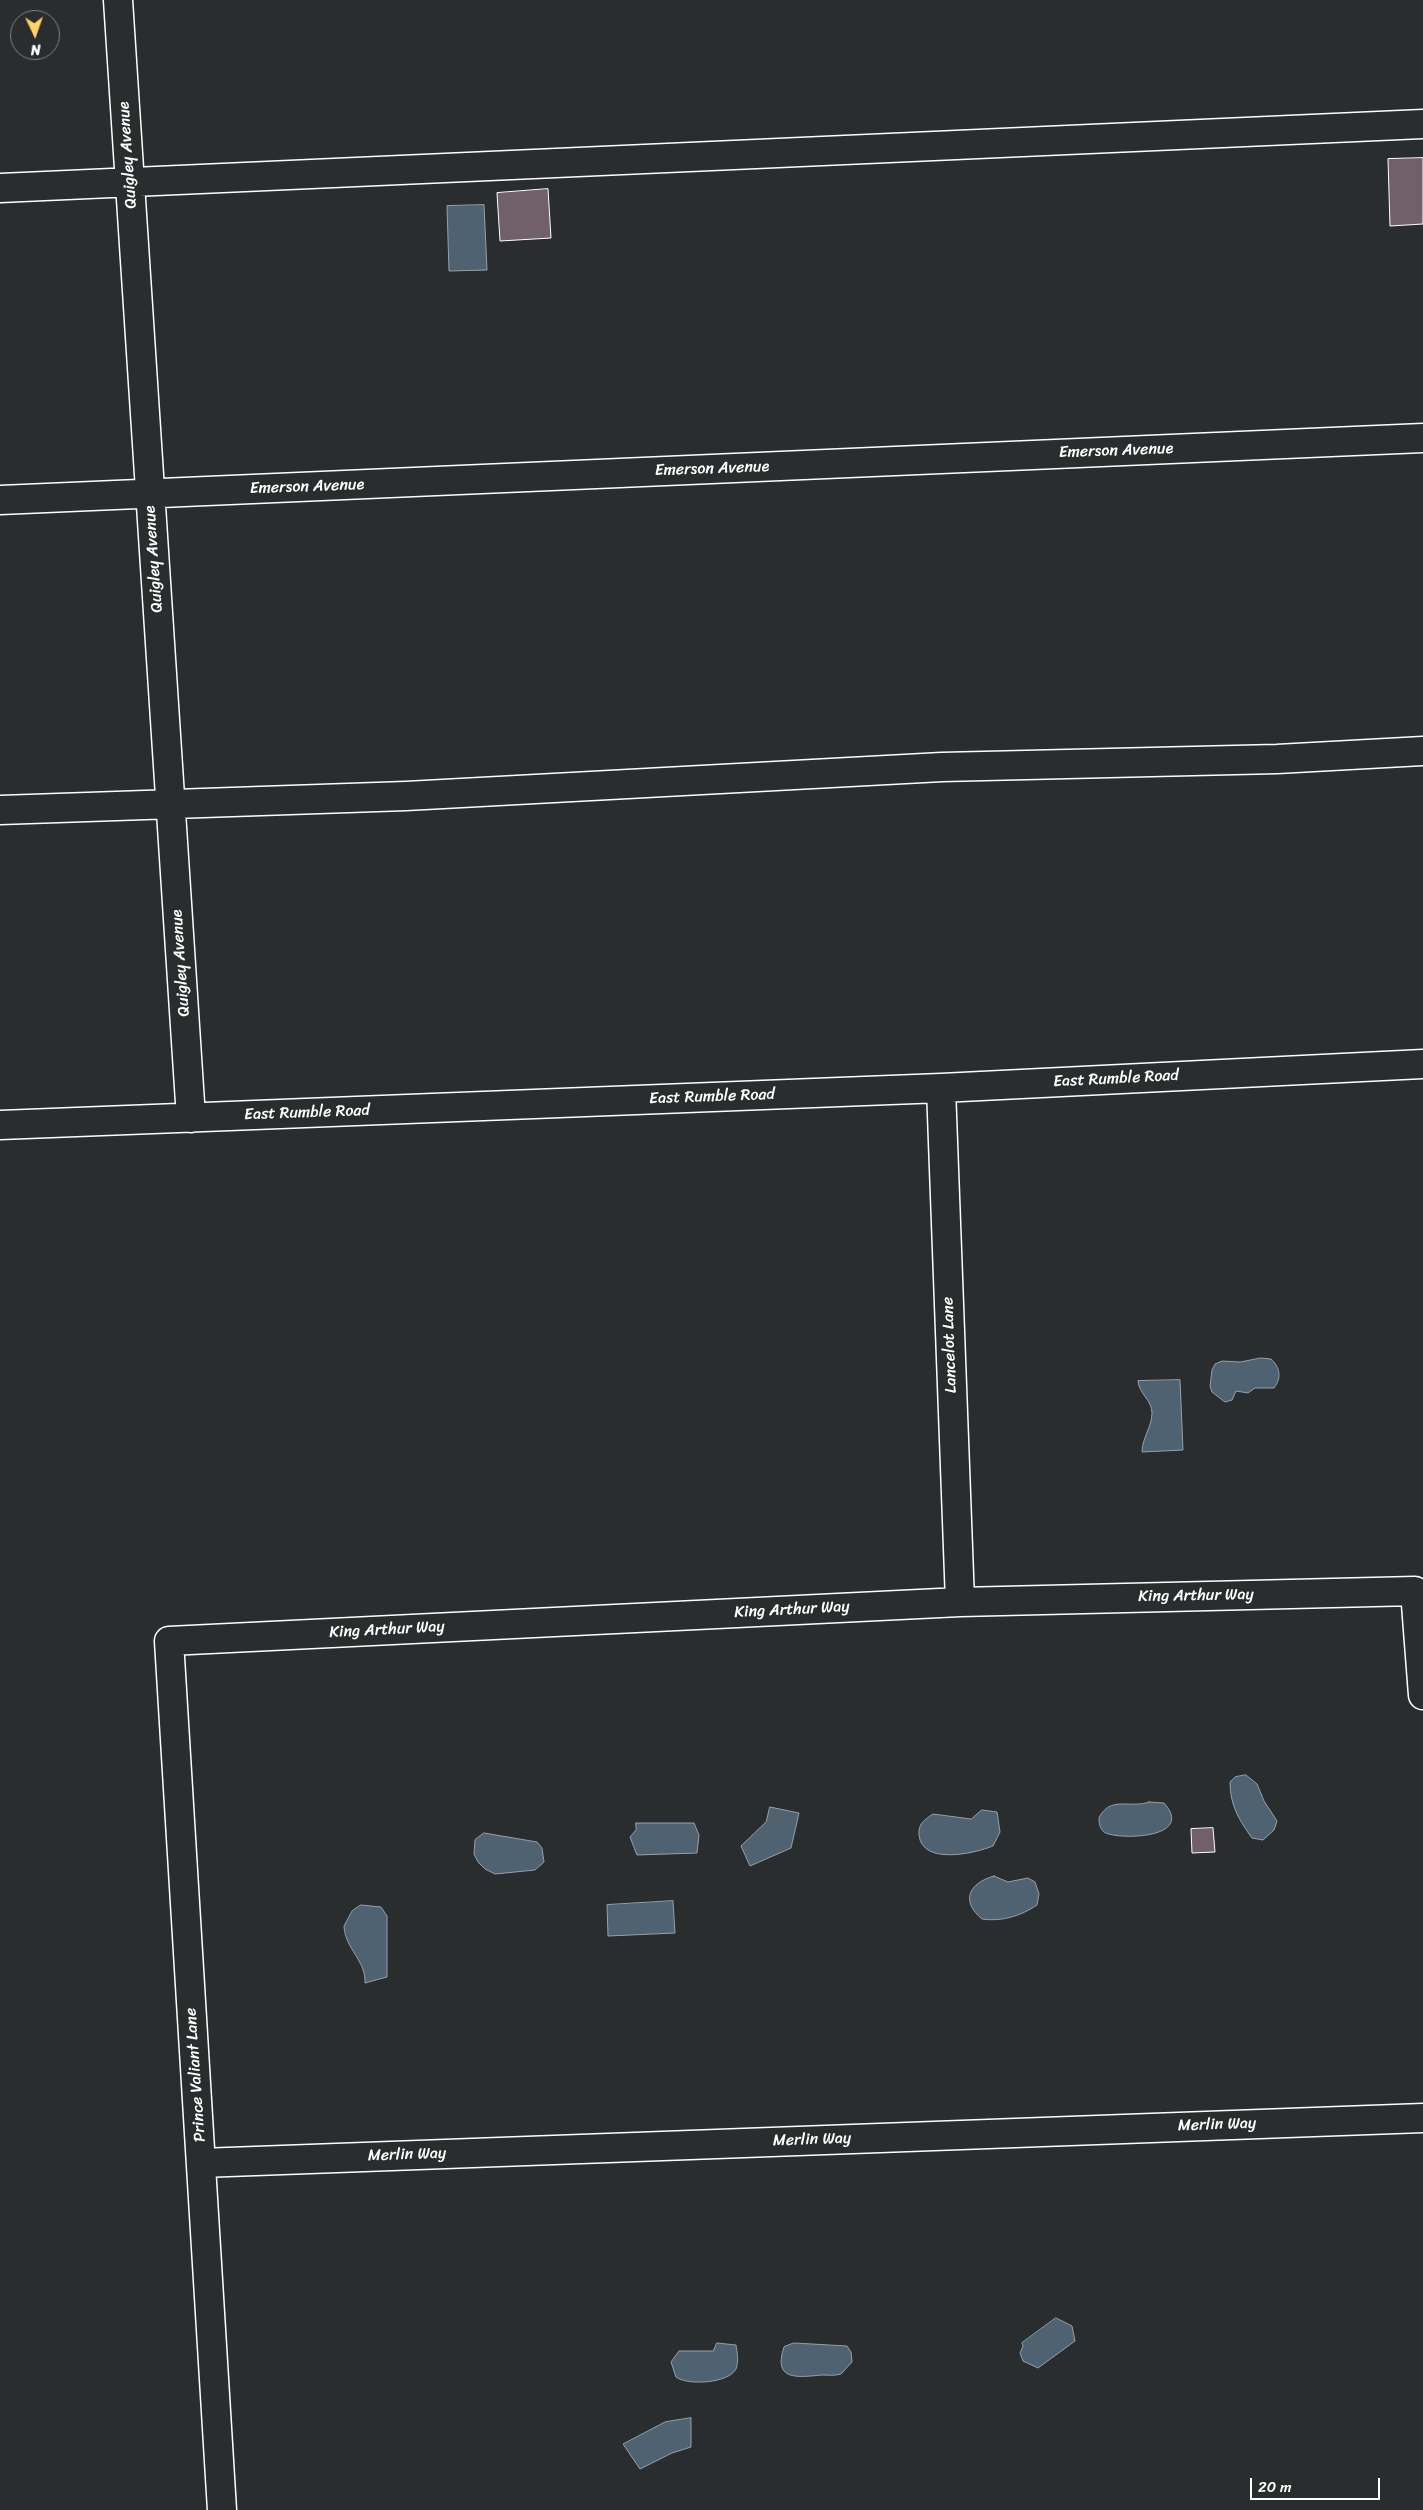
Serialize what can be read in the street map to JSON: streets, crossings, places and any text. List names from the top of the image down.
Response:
{
  "streets": {
    "street": [
      "Quigley Avenue",
      "Emerson Avenue",
      "East Rumble Road",
      "Lancelot Lane",
      "King Arthur Way",
      "Prince Valiant Lane",
      "Merlin Way"
    ]
  },
  "crossings": [
    ["Quigley Avenue", "Emerson Avenue"],
    ["Quigley Avenue", "East Rumble Road"],
    ["East Rumble Road", "Lancelot Lane"],
    ["Lancelot Lane", "King Arthur Way"],
    ["King Arthur Way", "Prince Valiant Lane"],
    ["Prince Valiant Lane", "Merlin Way"]
  ],
  "scale_bar": "20 m",
  "north": "bottom"
}
